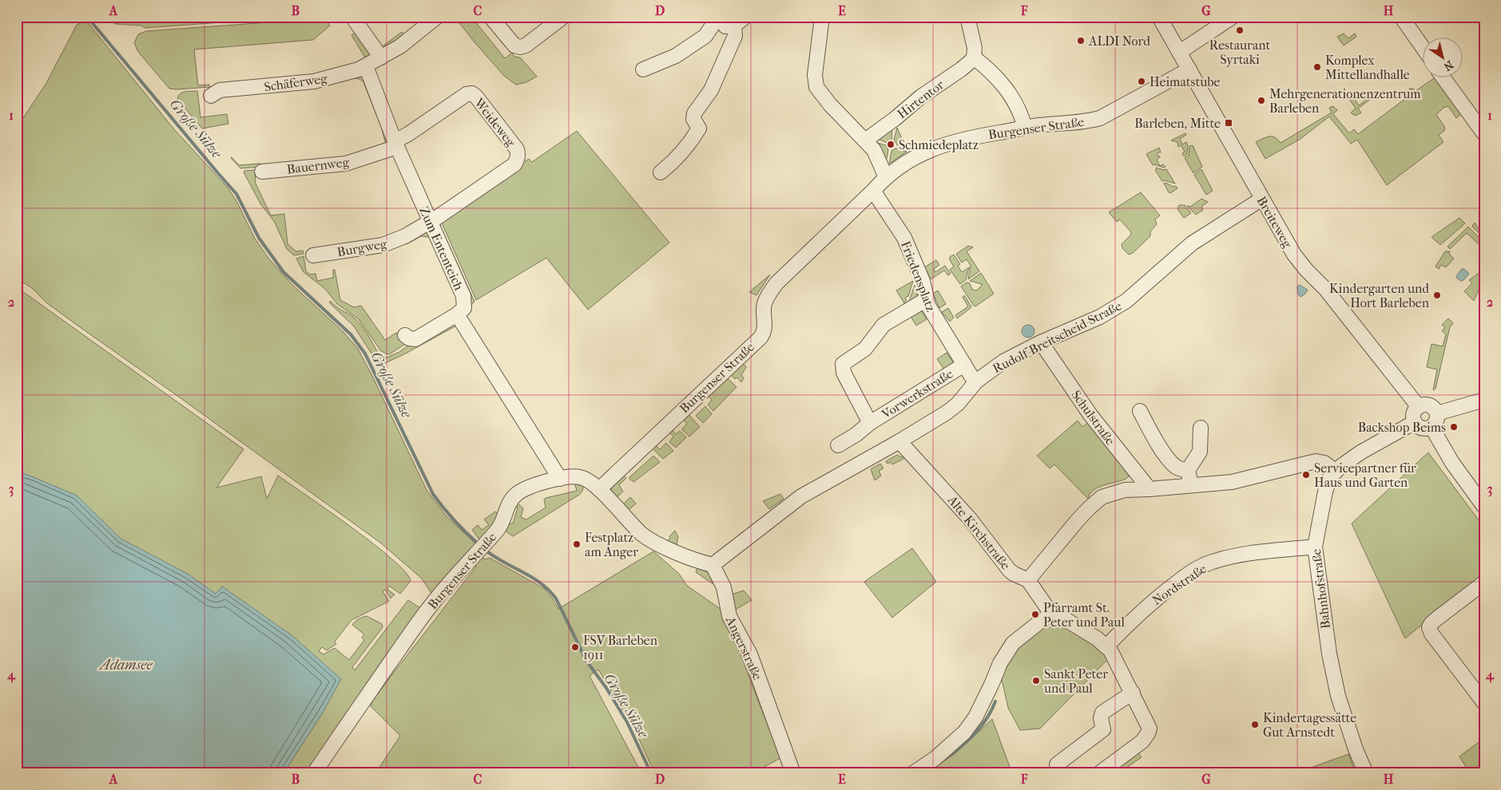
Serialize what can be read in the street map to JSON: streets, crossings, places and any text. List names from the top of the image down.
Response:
{
  "streets": {
    "street": [
      "Schäferweg",
      "Hirtentor",
      "Weideweg",
      "Burgenser Straße",
      "Bauernweg",
      "Breiteweg",
      "Burgweg",
      "Zum Ententeich",
      "Friedensplatz",
      "Rudolf-Breitscheid-Straße",
      "Vorwerkstraße",
      "Schulstraße",
      "Alte Kirchstraße",
      "Nordstraße",
      "Bahnhofstraße",
      "Angerstraße"
    ]
  },
  "crossings": [
    ["Schäferweg", "Zum Ententeich"],
    ["Weideweg", "Bauernweg"],
    ["Weideweg", "Burgweg"],
    ["Weideweg", "Zum Ententeich"],
    ["Burgenser Straße", "Breiteweg"],
    ["Burgenser Straße", "Friedensplatz"],
    ["Bauernweg", "Zum Ententeich"],
    ["Breiteweg", "Rudolf-Breitscheid-Straße"],
    ["Breiteweg", "Bahnhofstraße"],
    ["Burgweg", "Zum Ententeich"],
    ["Friedensplatz", "Rudolf-Breitscheid-Straße"],
    ["Friedensplatz", "Vorwerkstraße"],
    ["Rudolf-Breitscheid-Straße", "Schulstraße"],
    ["Rudolf-Breitscheid-Straße", "Alte Kirchstraße"],
    ["Rudolf-Breitscheid-Straße", "Angerstraße"],
    ["Nordstraße", "Bahnhofstraße"]
  ],
  "water": ["Große Sülze", "Adamsee"],
  "places": {
    "other": [
      "Restaurant Syrtaki",
      "ALDI Nord",
      "Komplex Mittellandhalle",
      "Heimatstube",
      "Mehrgenerationenzentrum Barleben",
      "Schmiedeplatz",
      "Kindergarten und Hort Barleben",
      "Backshop Beims",
      "Servicepartner für Haus und Garten",
      "Festplatz am Anger",
      "Pfarramt St. Peter und Paul",
      "FSV Barleben 1911",
      "Sankt Peter und Paul",
      "Kindertagessätte Gut Arnstedt"
    ],
    "transit": ["Barleben, Mitte"]
  },
  "north": "bottom right",
  "grid": {
    "columns": [
      "A",
      "B",
      "C",
      "D",
      "E",
      "F",
      "G",
      "H"
    ],
    "rows": [
      "1",
      "2",
      "3",
      "4"
    ]
  }
}
